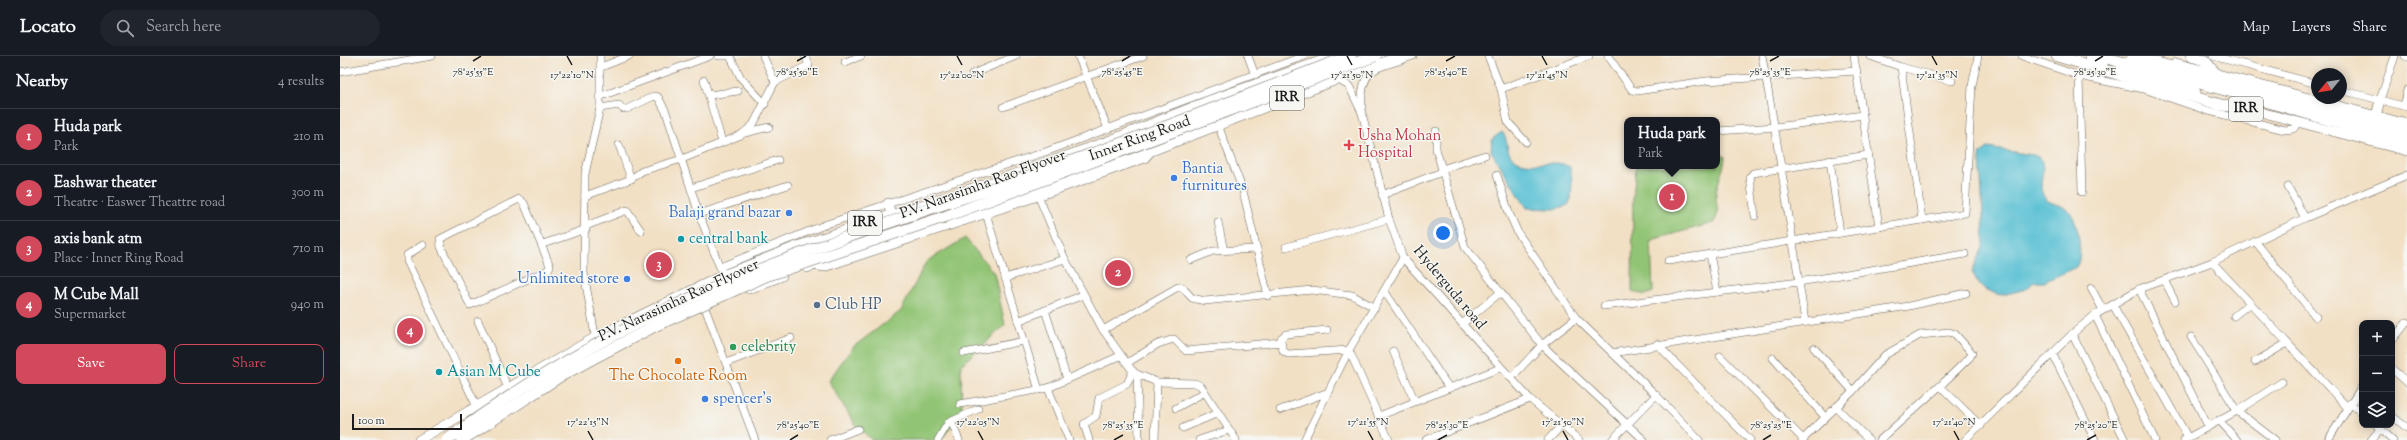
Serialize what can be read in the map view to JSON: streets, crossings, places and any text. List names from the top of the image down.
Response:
{
  "streets": {
    "highway": ["P.V. Narasimha Rao Flyover"],
    "main road": ["IRR", "Inner Ring Road"],
    "street": ["Hyderguda road"]
  },
  "crossings": [
    ["Inner Ring Road", "Hyderguda road"]
  ],
  "places": {
    "health": ["Usha Mohan Hospital"],
    "other": [
      "Bantia furnitures",
      "Balaji grand bazar",
      "central bank",
      "Unlimited store",
      "Club HP",
      "celebrity",
      "The Chocolate Room",
      "Asian M Cube",
      "spencer's"
    ]
  },
  "scale_bar": "100 m",
  "north": "bottom left",
  "page": {
    "header": "Locato",
    "search": "Search here",
    "nav": ["Map", "Layers", "Share"],
    "heading": ["Nearby", "4 results"],
    "list": [
      {
        "mark": "1",
        "name": "Huda park",
        "note": "Park",
        "value": "210 m"
      },
      {
        "mark": "2",
        "name": "Eashwar theater",
        "note": "Theatre · Easwer Theattre road",
        "value": "300 m"
      },
      {
        "mark": "3",
        "name": "axis bank atm",
        "note": "Place · Inner Ring Road",
        "value": "710 m"
      },
      {
        "mark": "4",
        "name": "M Cube Mall",
        "note": "Supermarket",
        "value": "940 m"
      }
    ],
    "popup": ["Huda park", "Park"],
    "pins": [
      "1",
      "3",
      "2",
      "4"
    ],
    "map_buttons": ["+", "−"],
    "buttons": ["Save", "Share"],
    "scale": "100 m"
  },
  "coordinates": [
    "78°25'55\"E",
    "78°25'50\"E",
    "78°25'45\"E",
    "78°25'40\"E",
    "78°25'35\"E",
    "78°25'30\"E",
    "17°22'10\"N",
    "17°22'00\"N",
    "17°21'50\"N",
    "17°21'45\"N",
    "17°21'35\"N",
    "17°22'15\"N",
    "17°22'05\"N",
    "17°21'55\"N",
    "17°21'40\"N",
    "78°25'25\"E",
    "78°25'20\"E"
  ]
}
